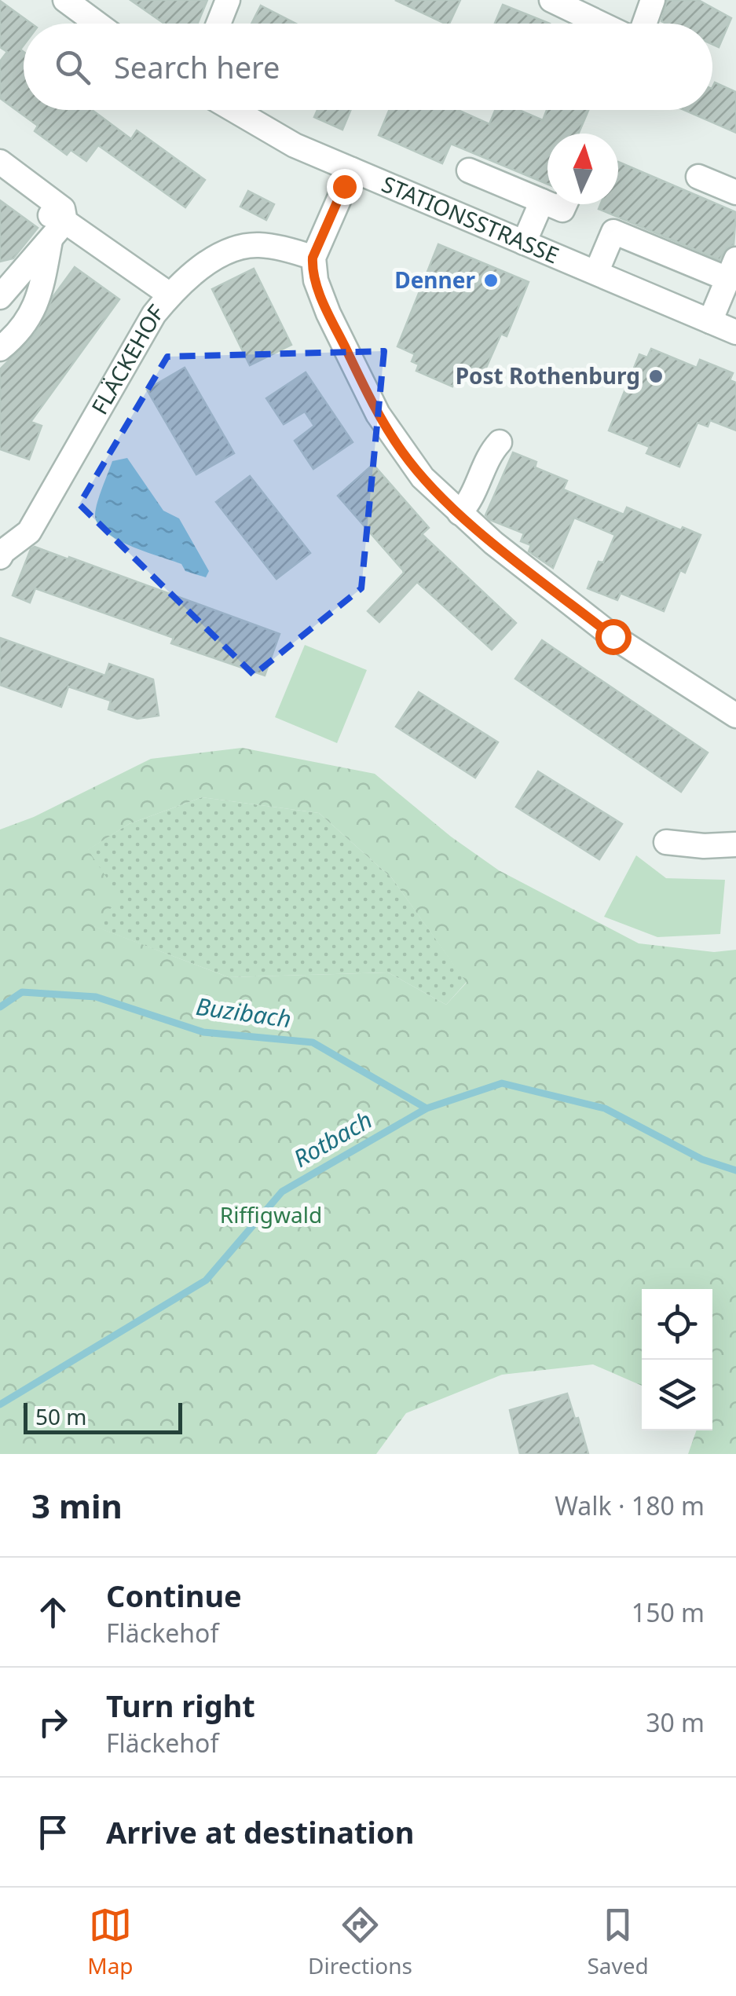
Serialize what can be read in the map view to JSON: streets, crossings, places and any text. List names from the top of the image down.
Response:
{
  "streets": {
    "street": ["STATIONSSTRASSE", "FLÄCKEHOF"]
  },
  "water": ["Buzibach", "Rotbach"],
  "parks": ["Riffigwald"],
  "places": ["Denner", "Post Rothenburg"],
  "scale_bar": "50 m",
  "north": "top",
  "page": {
    "search": "Search here",
    "scale": "50 m",
    "heading": ["3 min", "Walk · 180 m"],
    "list": [
      ["Continue", "Fläckehof", "150 m"],
      ["Turn right", "Fläckehof", "30 m"],
      "Arrive at destination"
    ],
    "nav": ["Map", "Directions", "Saved"]
  }
}
